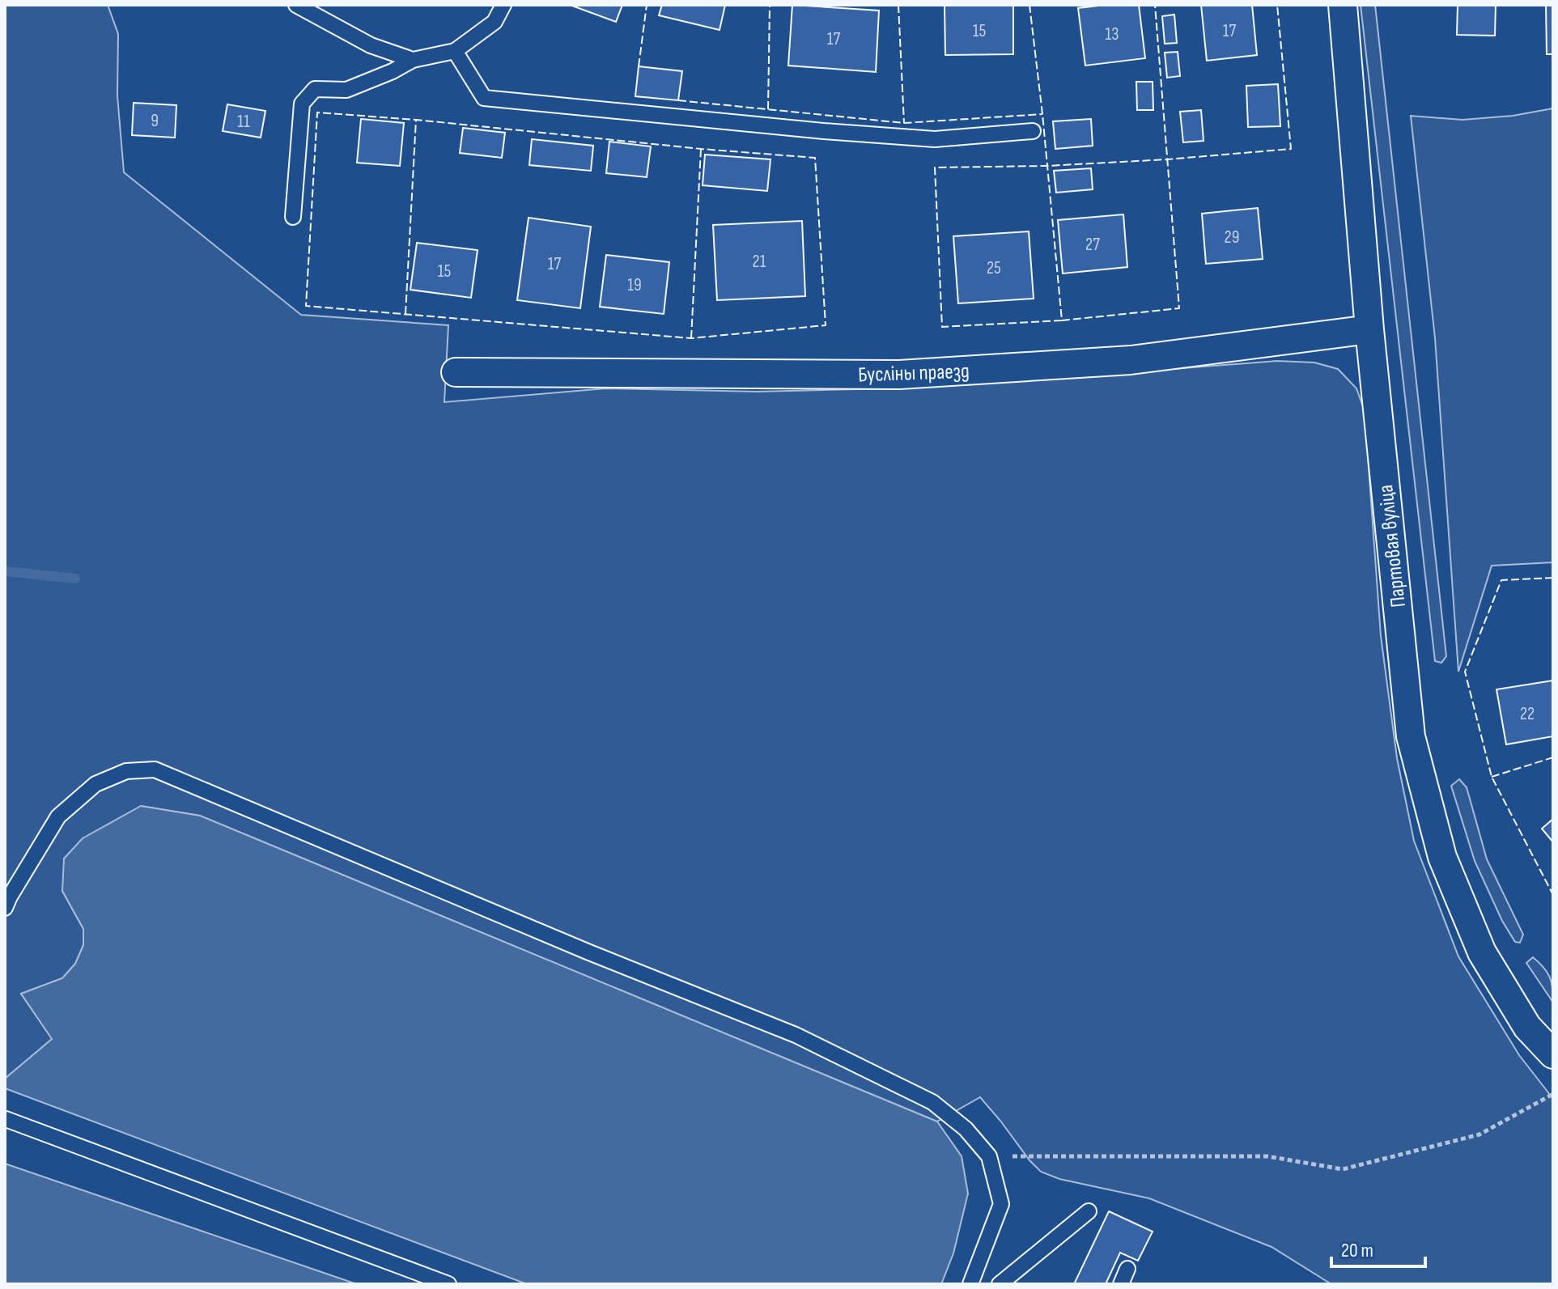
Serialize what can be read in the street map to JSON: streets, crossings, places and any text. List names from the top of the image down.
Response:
{
  "streets": {
    "street": ["Бусліны праезд", "Партовая вуліца"]
  },
  "crossings": [
    ["Бусліны праезд", "Партовая вуліца"]
  ],
  "house_numbers": [
    "15",
    "17",
    "13",
    "17",
    "9",
    "11",
    "29",
    "27",
    "21",
    "17",
    "25",
    "15",
    "19",
    "22"
  ],
  "scale_bar": "20 m"
}
